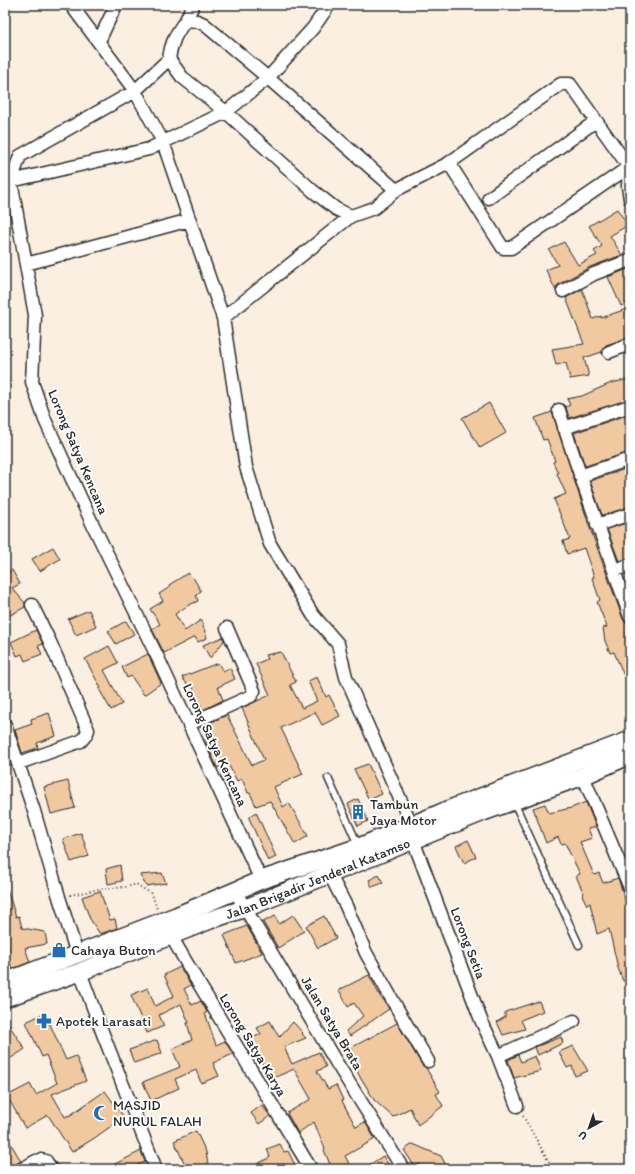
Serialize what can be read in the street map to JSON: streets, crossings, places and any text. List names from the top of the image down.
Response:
{
  "streets": {
    "main road": ["Jalan Brigadir Jenderal Katamso"],
    "street": [
      "Lorong Satya Kencana",
      "Lorong Setia",
      "Jalan Satya Brata",
      "Lorong Satya Karya"
    ]
  },
  "crossings": [
    ["Lorong Satya Kencana", "Jalan Brigadir Jenderal Katamso"],
    ["Jalan Brigadir Jenderal Katamso", "Lorong Setia"],
    ["Jalan Brigadir Jenderal Katamso", "Jalan Satya Brata"],
    ["Jalan Brigadir Jenderal Katamso", "Lorong Satya Karya"]
  ],
  "places": {
    "building": ["Tambun Jaya Motor"],
    "shop": ["Cahaya Buton"],
    "pharmacy": ["Apotek Larasati"],
    "mosque": ["MASJID NURUL FALAH"]
  },
  "north": "bottom left"
}
